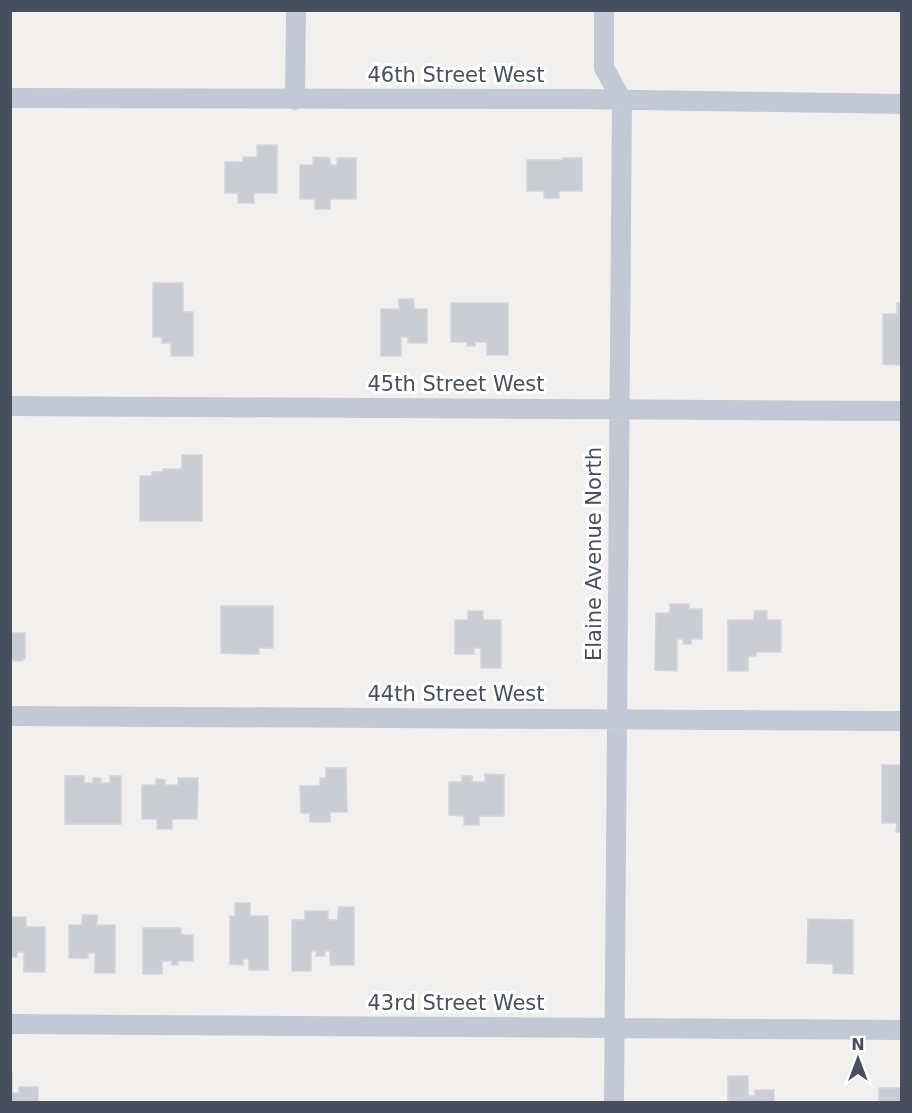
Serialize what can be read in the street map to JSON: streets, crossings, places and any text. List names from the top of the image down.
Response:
{
  "streets": {
    "street": [
      "46th Street West",
      "45th Street West",
      "Elaine Avenue North",
      "44th Street West",
      "43rd Street West"
    ]
  },
  "crossings": [
    ["46th Street West", "Elaine Avenue North"],
    ["45th Street West", "Elaine Avenue North"],
    ["Elaine Avenue North", "44th Street West"],
    ["Elaine Avenue North", "43rd Street West"]
  ],
  "north": "top"
}
